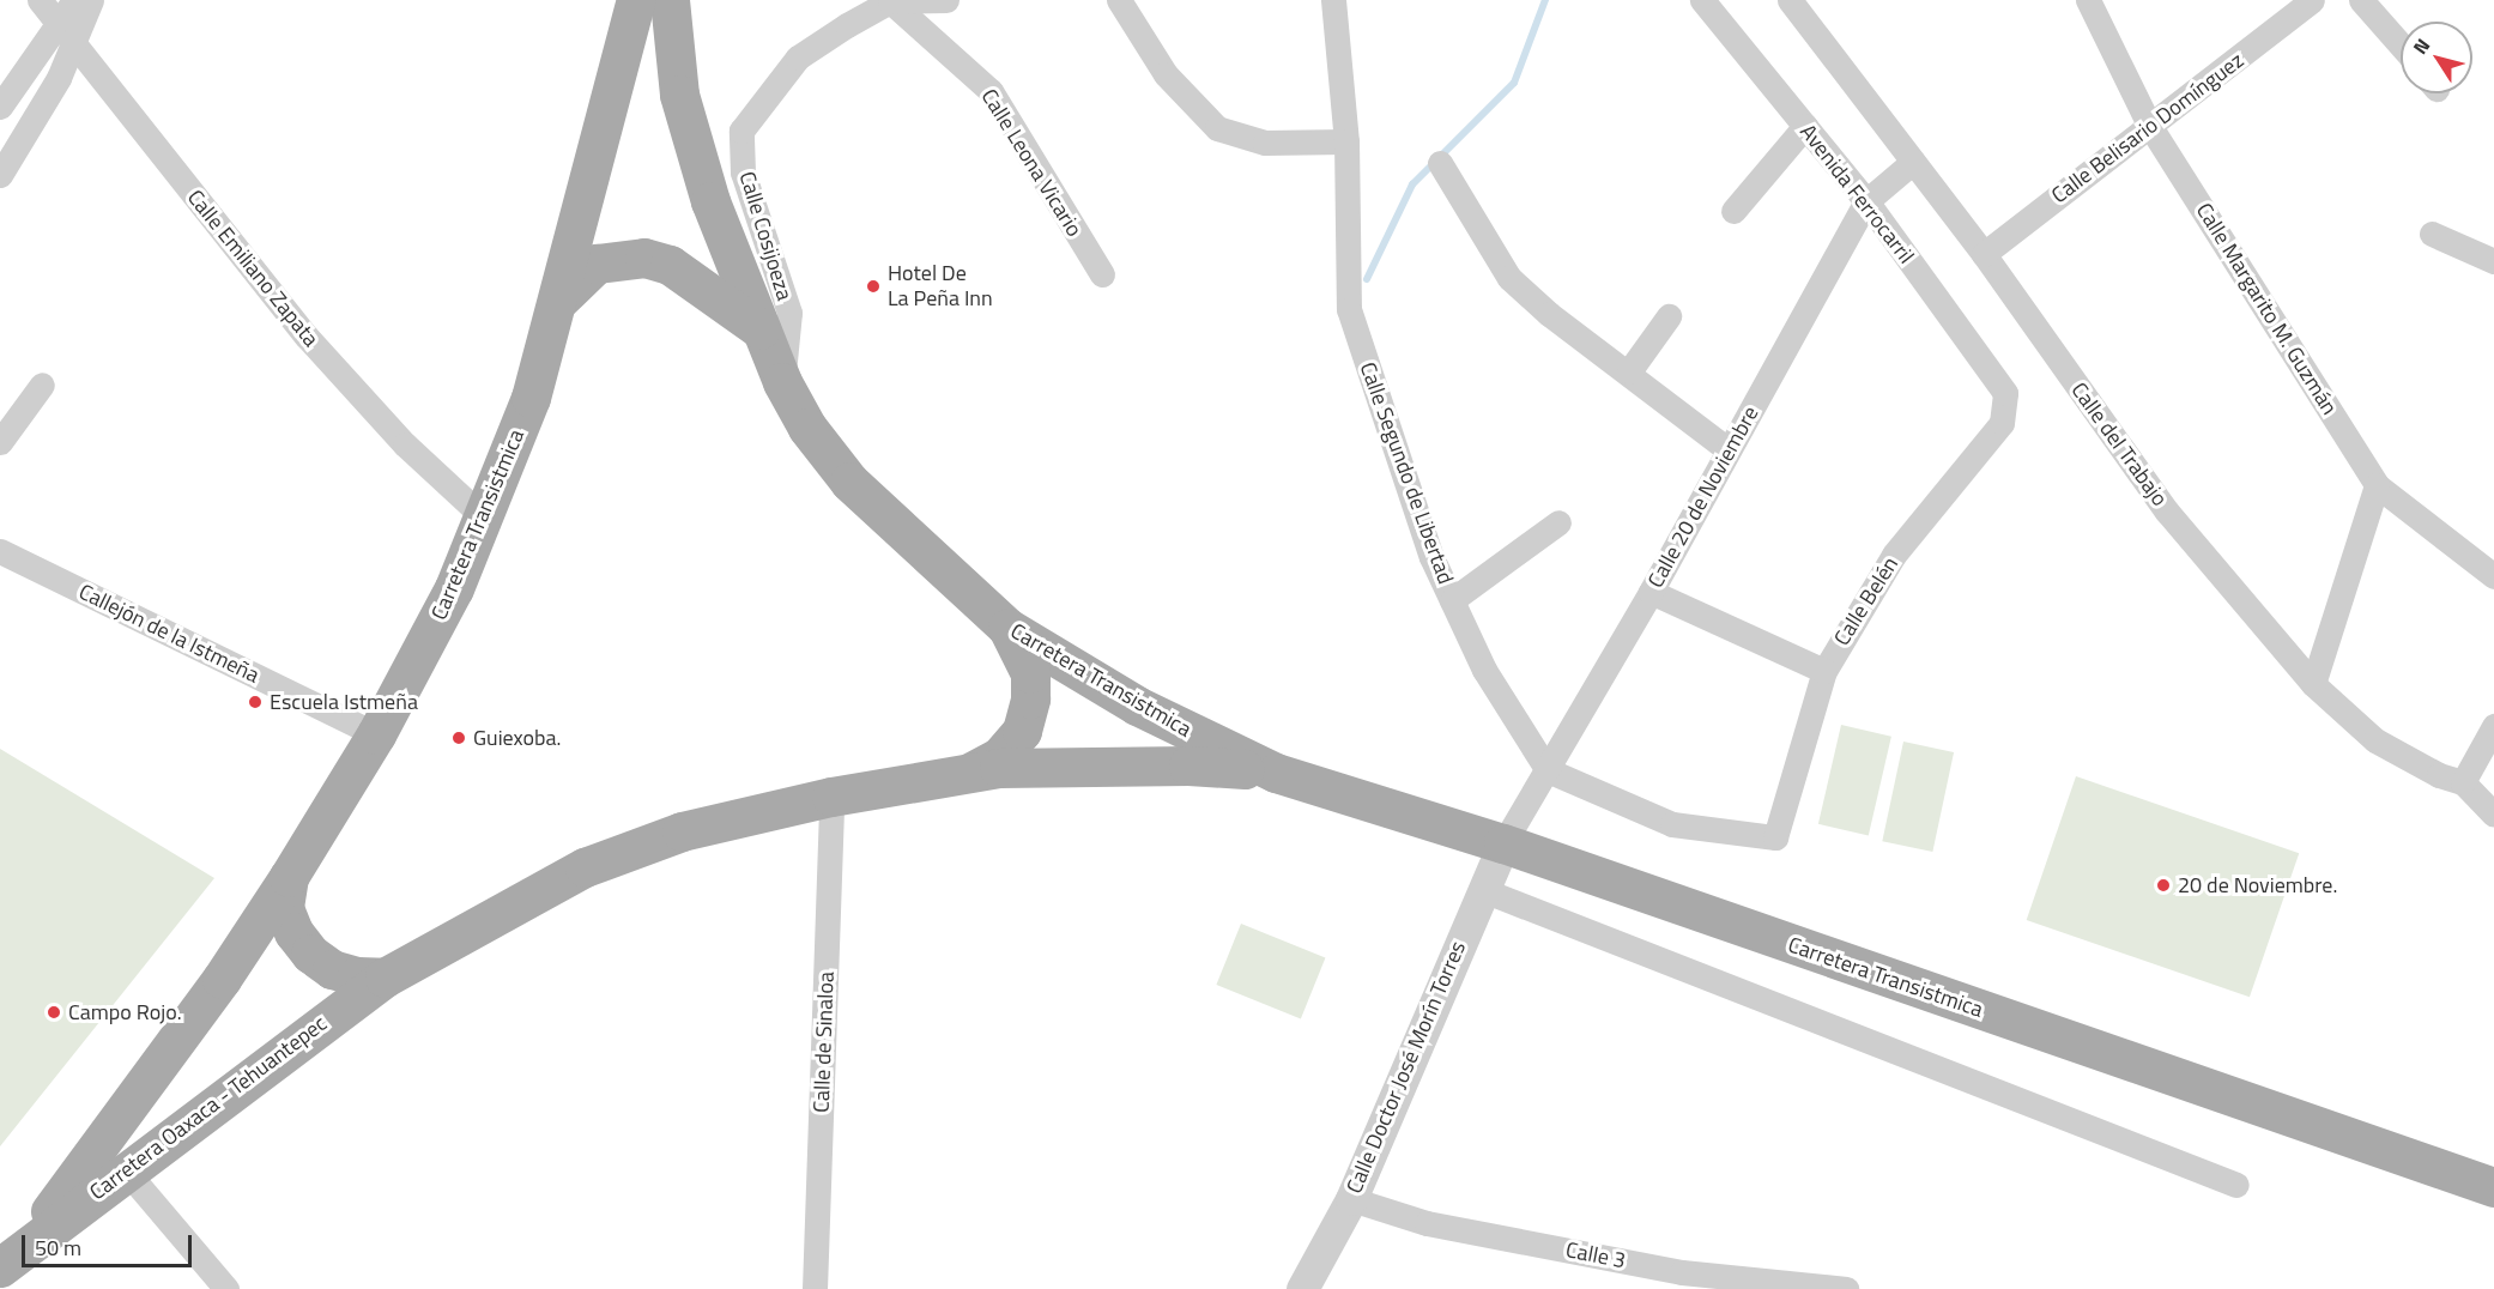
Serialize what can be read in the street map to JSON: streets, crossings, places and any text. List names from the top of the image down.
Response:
{
  "streets": {
    "main road": ["Carretera Transistmica", "Carretera Oaxaca - Tehuantepec"],
    "street": [
      "Calle Belisario Domínguez",
      "Calle Leona Vicario",
      "Avenida Ferrocarril",
      "Calle Cosijoeza",
      "Calle Emiliano Zapata",
      "Calle Margarito M. Guzmán",
      "Calle del Trabajo",
      "Calle Segundo de Libertad",
      "Calle 20 de Noviembre",
      "Calle Belén",
      "Callejón de la Istmeña",
      "Calle de Sinaloa",
      "Calle Doctor José Morín Torres",
      "Calle 3"
    ]
  },
  "crossings": [
    ["Calle Belisario Domínguez", "Calle Margarito M. Guzmán"],
    ["Calle Belisario Domínguez", "Calle del Trabajo"],
    ["Calle Leona Vicario", "Calle Cosijoeza"],
    ["Avenida Ferrocarril", "Calle 20 de Noviembre"],
    ["Avenida Ferrocarril", "Calle Belén"],
    ["Calle Cosijoeza", "Carretera Transistmica"],
    ["Calle Emiliano Zapata", "Carretera Transistmica"],
    ["Calle del Trabajo", "Calle 20 de Noviembre"],
    ["Calle Segundo de Libertad", "Calle 20 de Noviembre"],
    ["Calle Segundo de Libertad", "Calle Belén"],
    ["Calle 20 de Noviembre", "Carretera Transistmica"],
    ["Calle 20 de Noviembre", "Calle Belén"],
    ["Calle 20 de Noviembre", "Calle Doctor José Morín Torres"],
    ["Carretera Transistmica", "Callejón de la Istmeña"],
    ["Carretera Transistmica", "Calle de Sinaloa"],
    ["Carretera Transistmica", "Calle Doctor José Morín Torres"],
    ["Carretera Transistmica", "Carretera Oaxaca - Tehuantepec"],
    ["Calle Doctor José Morín Torres", "Calle 3"]
  ],
  "places": [
    "Hotel De La Peña Inn",
    "Escuela Istmeña",
    "Guiexoba.",
    "20 de Noviembre.",
    "Campo Rojo."
  ],
  "scale_bar": "50 m",
  "north": "top left"
}
